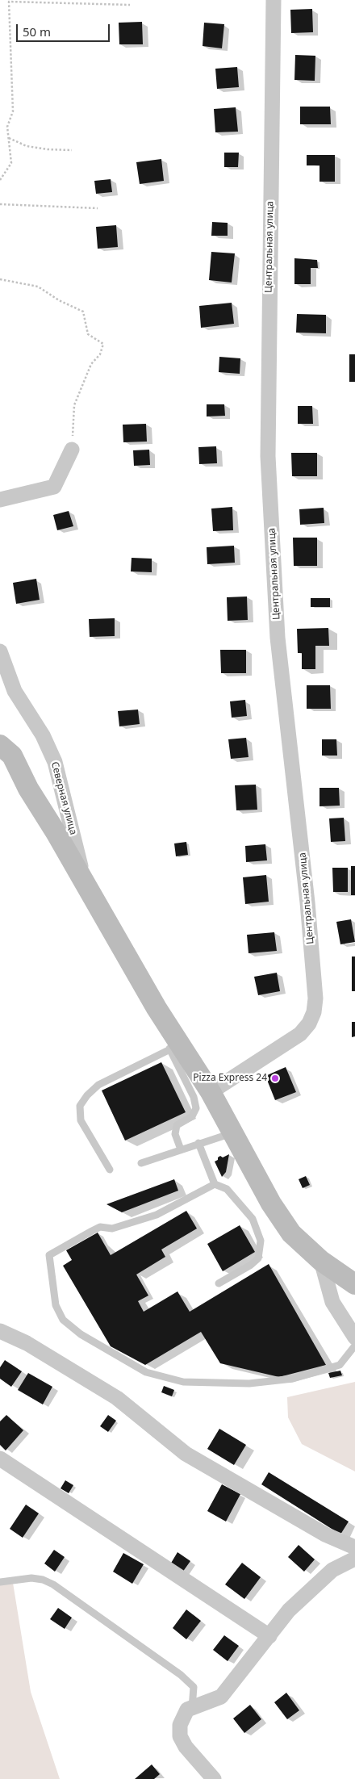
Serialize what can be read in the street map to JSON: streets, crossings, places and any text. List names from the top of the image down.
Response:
{
  "streets": {
    "street": ["Центральная улица", "Северная улица"]
  },
  "places": ["Pizza Express 24"],
  "scale_bar": "50 m"
}
